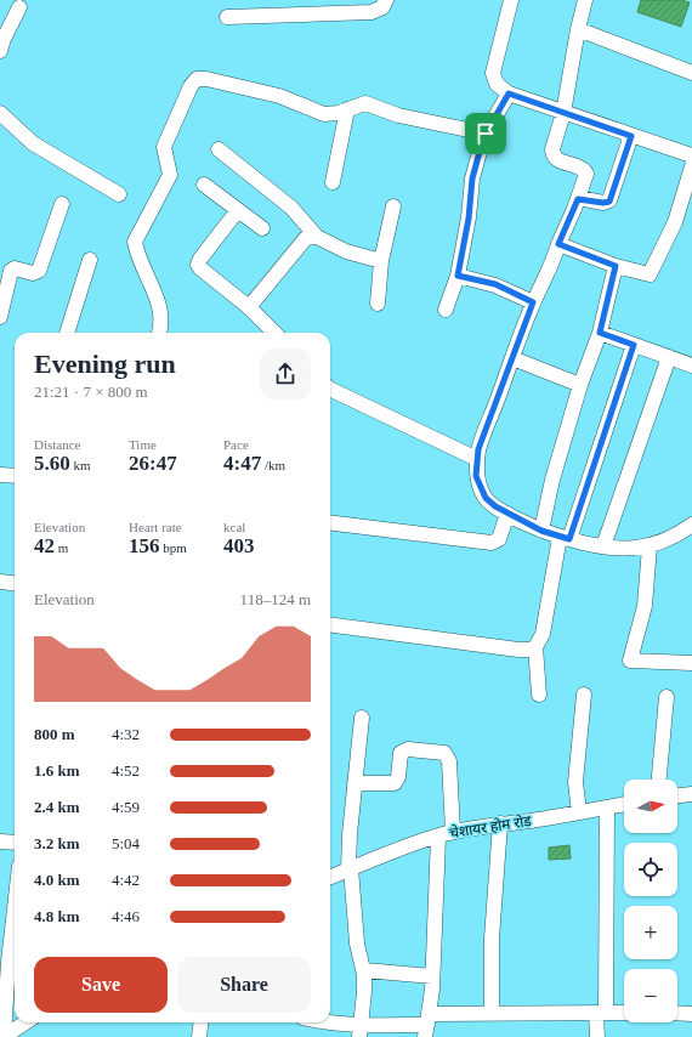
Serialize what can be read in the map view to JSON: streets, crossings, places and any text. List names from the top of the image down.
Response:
{
  "streets": {
    "street": ["चेशायर होम रोड"]
  },
  "north": "right",
  "page": {
    "heading": ["Evening run", "21:21 · 7 × 800 m"],
    "stats": [
      ["Distance", "5.60 km"],
      ["Time", "26:47"],
      ["Pace", "4:47 /km"],
      ["Elevation", "42 m"],
      ["Heart rate", "156 bpm"],
      ["kcal", "403"]
    ],
    "chart": ["Elevation", "118–124 m"],
    "list": [
      {
        "name": "800 m",
        "note": "4:32"
      },
      {
        "name": "1.6 km",
        "note": "4:52"
      },
      {
        "name": "2.4 km",
        "note": "4:59"
      },
      {
        "name": "3.2 km",
        "note": "5:04"
      },
      {
        "name": "4.0 km",
        "note": "4:42"
      },
      {
        "name": "4.8 km",
        "note": "4:46"
      }
    ],
    "map_buttons": ["+", "−"],
    "buttons": ["Save", "Share"]
  }
}
